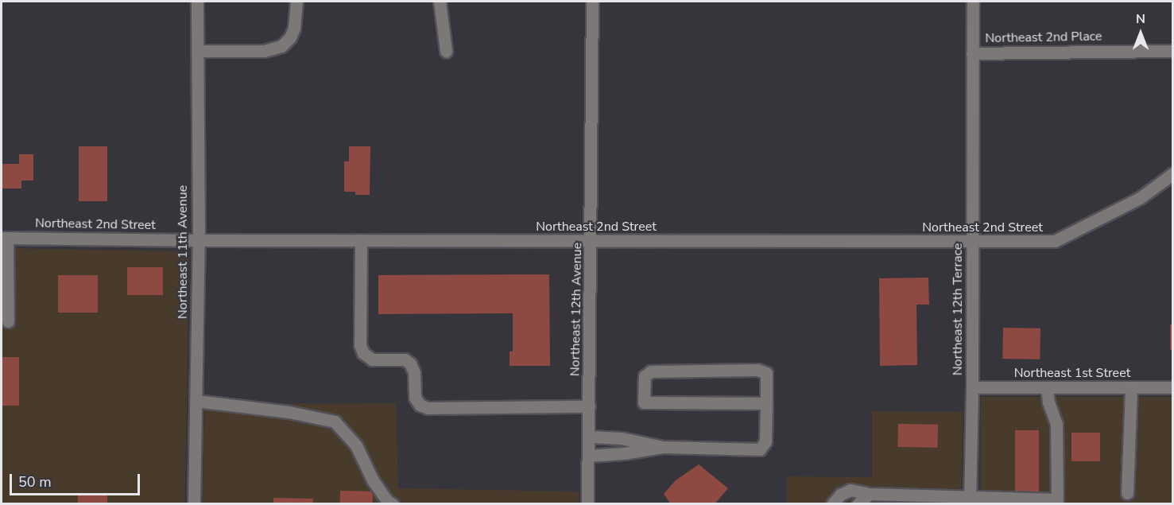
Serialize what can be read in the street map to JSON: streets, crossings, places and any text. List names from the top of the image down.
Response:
{
  "streets": {
    "street": [
      "Northeast 2nd Place",
      "Northeast 2nd Street",
      "Northeast 11th Avenue",
      "Northeast 12th Avenue",
      "Northeast 12th Terrace",
      "Northeast 1st Street"
    ]
  },
  "crossings": [
    ["Northeast 2nd Place", "Northeast 12th Terrace"],
    ["Northeast 2nd Street", "Northeast 11th Avenue"],
    ["Northeast 2nd Street", "Northeast 12th Avenue"],
    ["Northeast 2nd Street", "Northeast 12th Terrace"],
    ["Northeast 12th Terrace", "Northeast 1st Street"]
  ],
  "scale_bar": "50 m",
  "north": "top"
}
